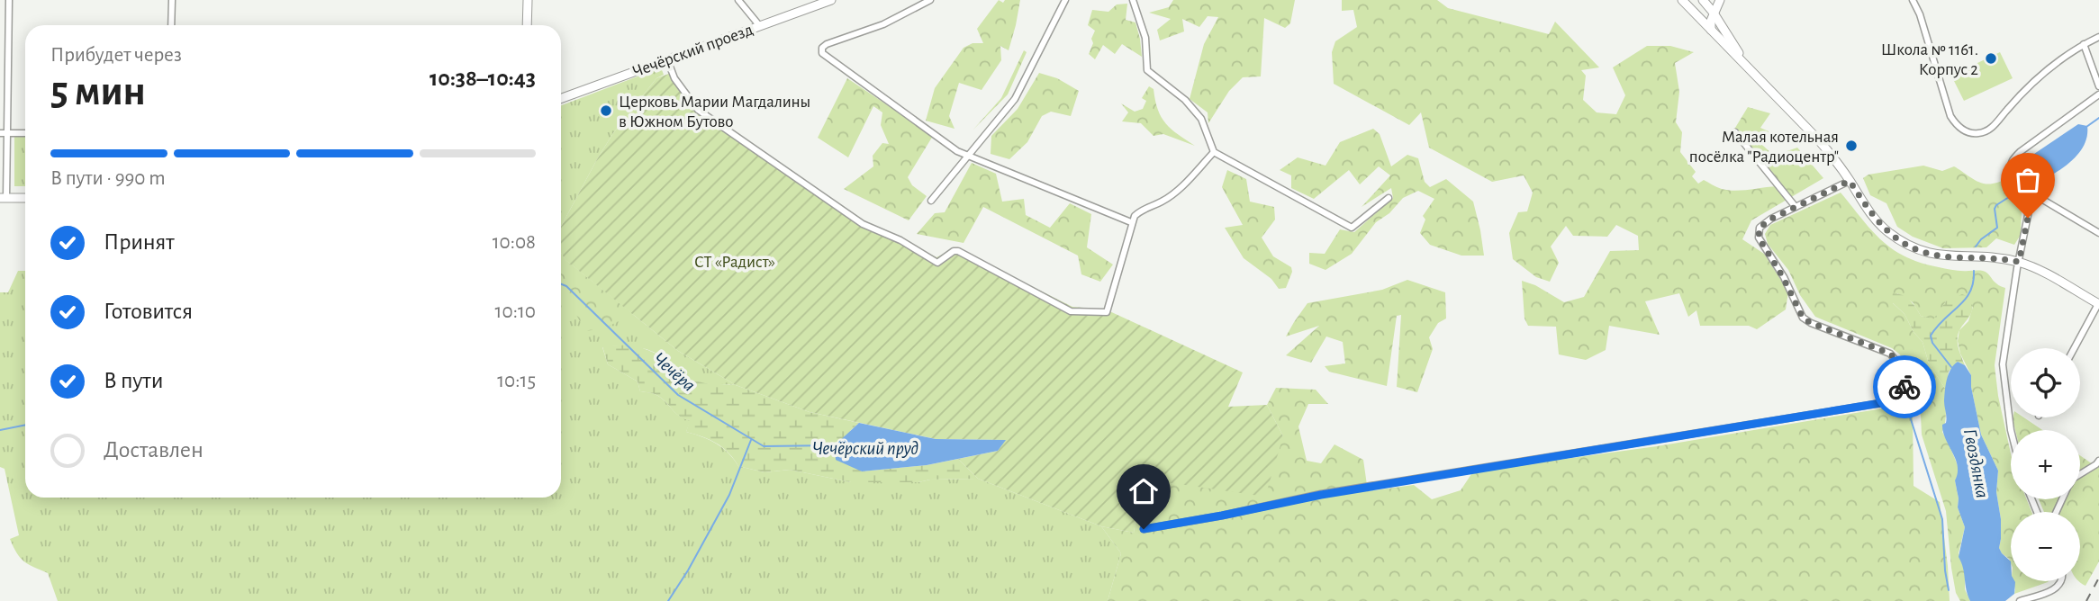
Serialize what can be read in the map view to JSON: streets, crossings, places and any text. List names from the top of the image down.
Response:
{
  "streets": {
    "street": ["Чечёрский проезд"]
  },
  "water": ["Чечёра", "Чечёрский пруд", "Гвоздянка"],
  "parks": ["СТ «Радист»"],
  "places": ["Школа № 1161. Корпус 2", "Церковь Марии Магдалины в Южном Бутово", "Малая котельная посёлка \"Радиоцентр\""],
  "page": {
    "heading": ["5 мин", "Прибудет через", "10:38–10:43"],
    "bar": "В пути · 990 m",
    "list": [
      ["Принят", "10:08"],
      ["Готовится", "10:10"],
      ["В пути", "10:15"],
      "Доставлен"
    ],
    "map_buttons": ["+", "−"]
  }
}
